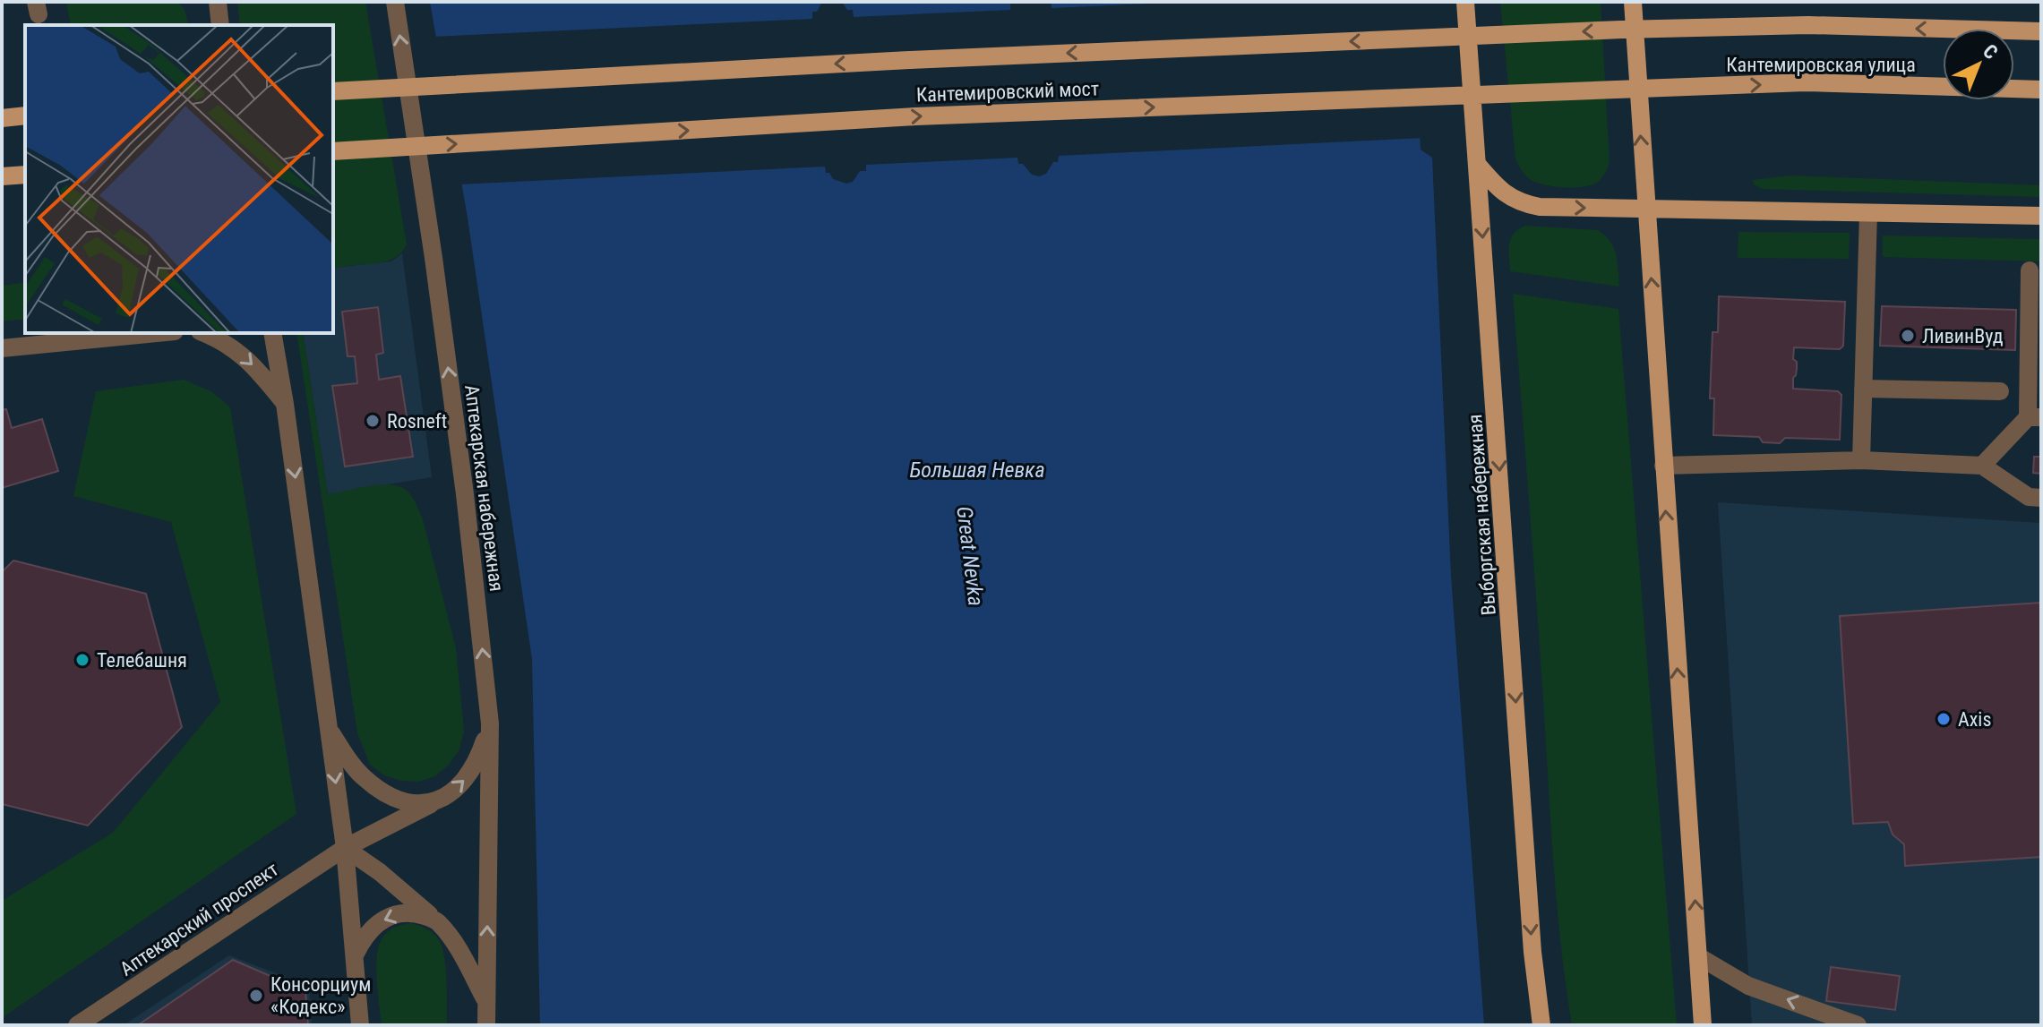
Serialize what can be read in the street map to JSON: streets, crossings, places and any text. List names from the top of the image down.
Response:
{
  "streets": {
    "main road": ["Кантемировская улица", "Кантемировский мост", "Выборгская набережная"],
    "street": ["Аптекарская набережная", "Аптекарский проспект"]
  },
  "crossings": [
    ["Кантемировская улица", "Кантемировский мост"],
    ["Аптекарская набережная", "Аптекарский проспект"]
  ],
  "one_way": ["Аптекарская набережная", "Выборгская набережная"],
  "water": ["Большая Невка", "Great Nevka"],
  "places": [
    "ЛивинВуд",
    "Rosneft",
    "Телебашня",
    "Axis",
    "Консорциум «Кодекс»"
  ],
  "north": "top right"
}
